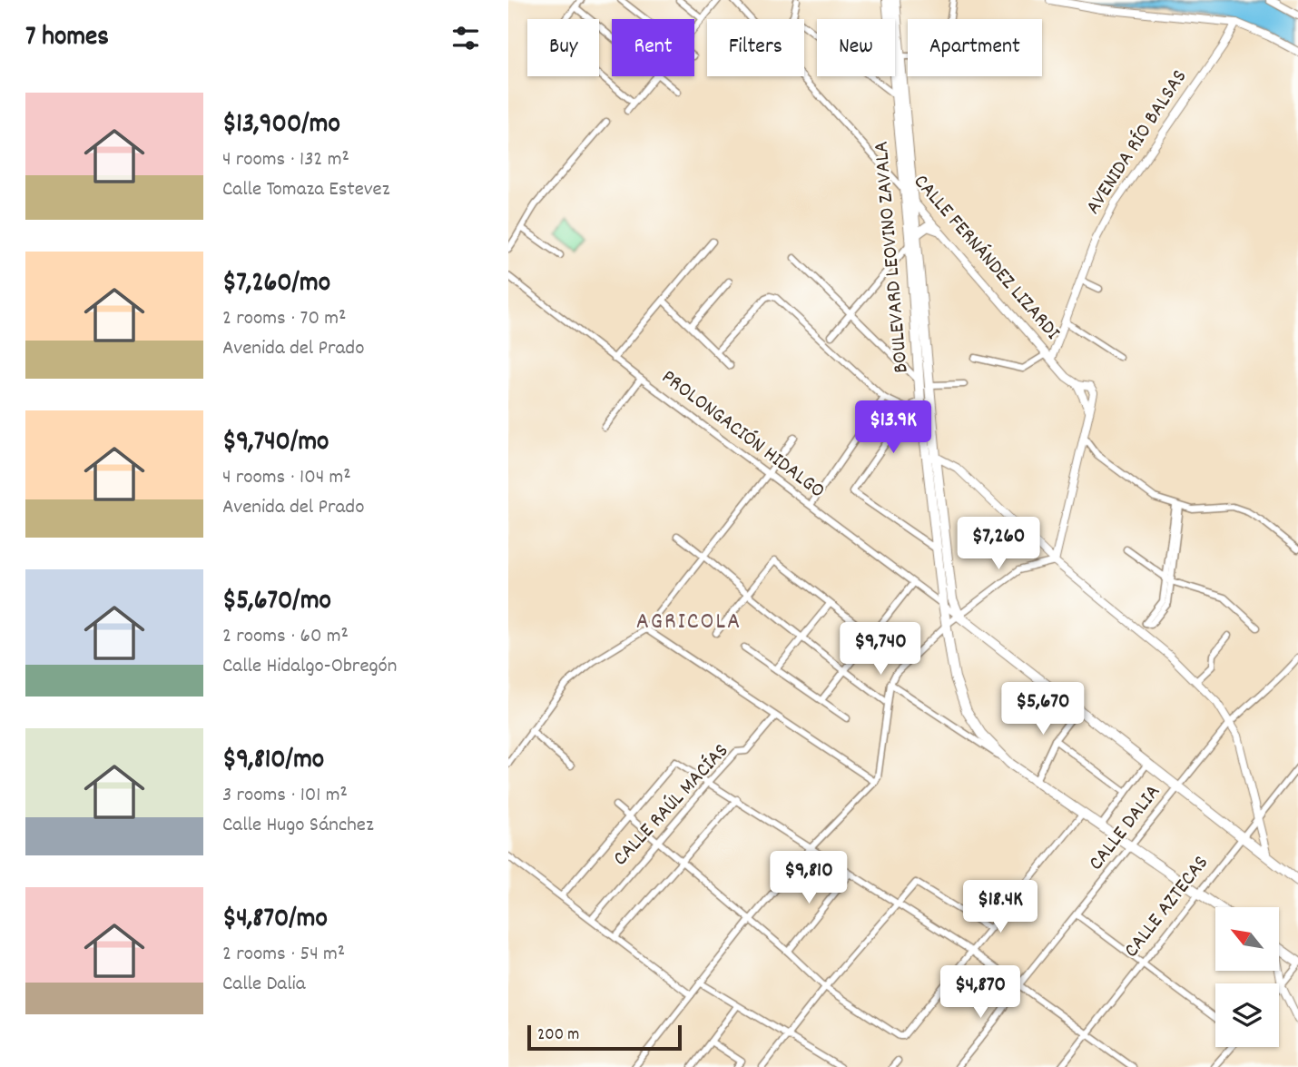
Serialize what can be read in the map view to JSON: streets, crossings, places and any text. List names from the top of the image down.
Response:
{
  "streets": {
    "main road": ["BOULEVARD LEOVINO ZAVALA"],
    "street": [
      "AVENIDA RÍO BALSAS",
      "CALLE FERNÁNDEZ LIZARDI",
      "PROLONGACIÓN HIDALGO",
      "CALLE RAÚL MACÍAS",
      "CALLE DALIA",
      "CALLE AZTECAS"
    ]
  },
  "crossings": [
    ["AVENIDA RÍO BALSAS", "CALLE FERNÁNDEZ LIZARDI"],
    ["BOULEVARD LEOVINO ZAVALA", "CALLE FERNÁNDEZ LIZARDI"],
    ["BOULEVARD LEOVINO ZAVALA", "PROLONGACIÓN HIDALGO"],
    ["BOULEVARD LEOVINO ZAVALA", "CALLE DALIA"],
    ["BOULEVARD LEOVINO ZAVALA", "CALLE AZTECAS"]
  ],
  "districts": ["AGRICOLA"],
  "scale_bar": "200 m",
  "north": "top left",
  "page": {
    "heading": "7 homes",
    "chip": [
      "Buy",
      "Rent",
      "Filters",
      "New",
      "Apartment"
    ],
    "list": [
      {
        "name": "$13,900/mo",
        "note": "4 rooms · 132 m² · Calle Tomaza Estevez"
      },
      {
        "name": "$7,260/mo",
        "note": "2 rooms · 70 m² · Avenida del Prado"
      },
      {
        "name": "$9,740/mo",
        "note": "4 rooms · 104 m² · Avenida del Prado"
      },
      {
        "name": "$5,670/mo",
        "note": "2 rooms · 60 m² · Calle Hidalgo-Obregón"
      },
      {
        "name": "$9,810/mo",
        "note": "3 rooms · 101 m² · Calle Hugo Sánchez"
      },
      {
        "name": "$4,870/mo",
        "note": "2 rooms · 54 m² · Calle Dalia"
      }
    ],
    "price": [
      "$13.9K",
      "$7,260",
      "$9,740",
      "$5,670",
      "$9,810",
      "$18.4K",
      "$4,870"
    ],
    "scale": "200 m"
  }
}
